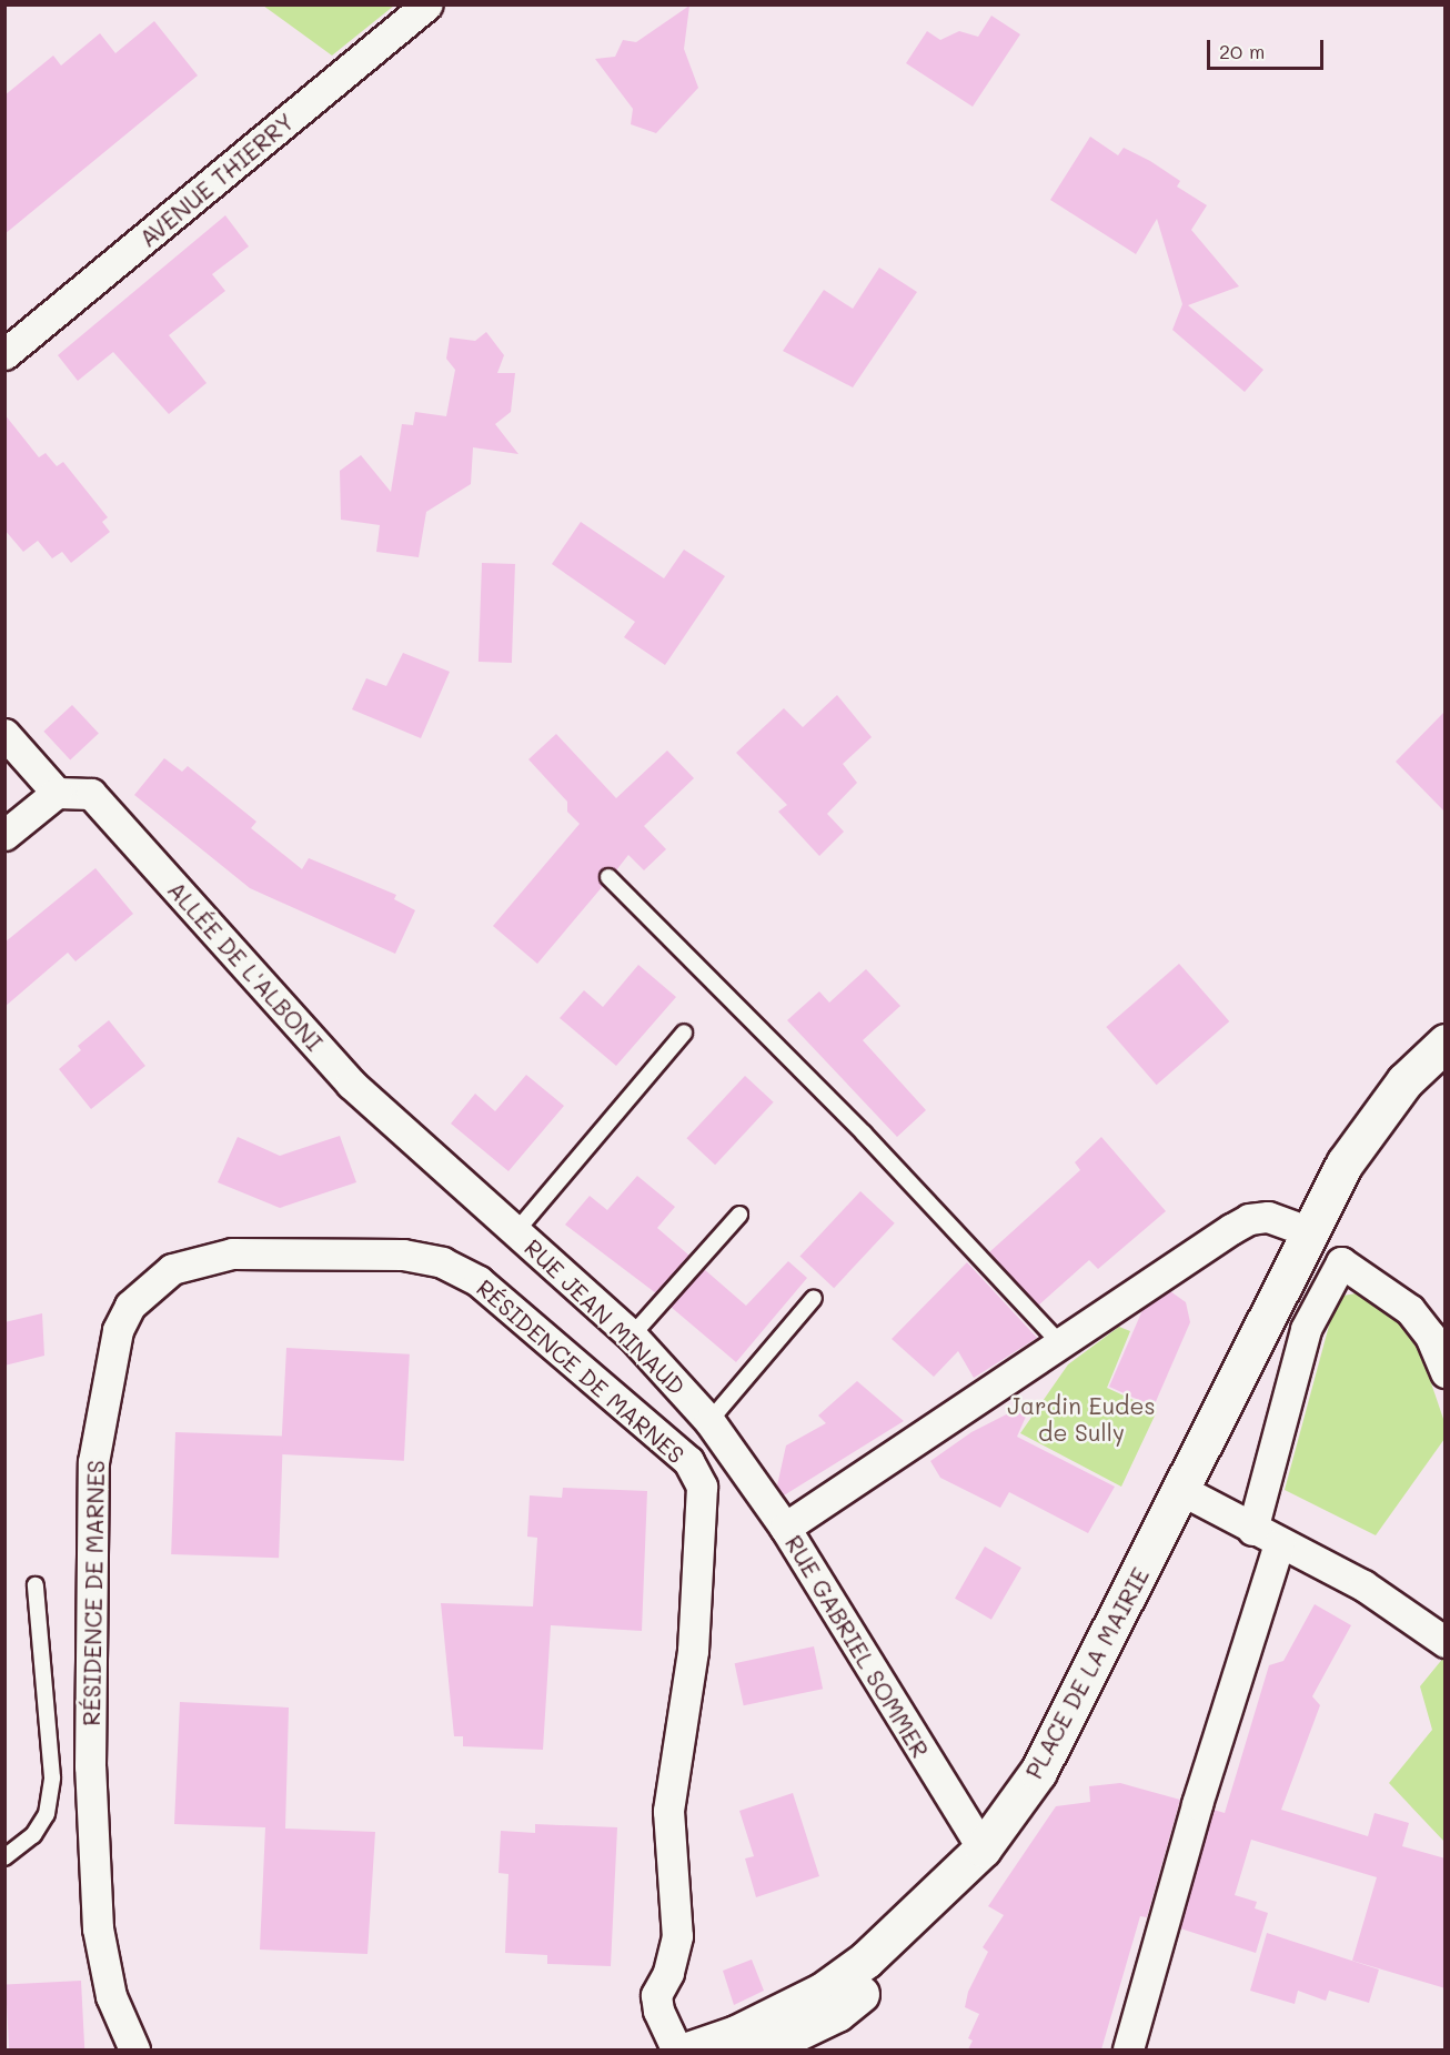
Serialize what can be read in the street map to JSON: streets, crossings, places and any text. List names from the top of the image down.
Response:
{
  "streets": {
    "main road": ["PLACE DE LA MAIRIE"],
    "street": [
      "AVENUE THIERRY",
      "ALLÉE DE L'ALBONI",
      "RUE JEAN MINAUD",
      "RÉSIDENCE DE MARNES",
      "RUE GABRIEL SOMMER"
    ]
  },
  "crossings": [
    ["ALLÉE DE L'ALBONI", "RUE JEAN MINAUD"],
    ["RUE JEAN MINAUD", "RUE GABRIEL SOMMER"],
    ["RUE GABRIEL SOMMER", "PLACE DE LA MAIRIE"]
  ],
  "parks": ["Jardin Eudes de Sully"],
  "scale_bar": "20 m"
}
